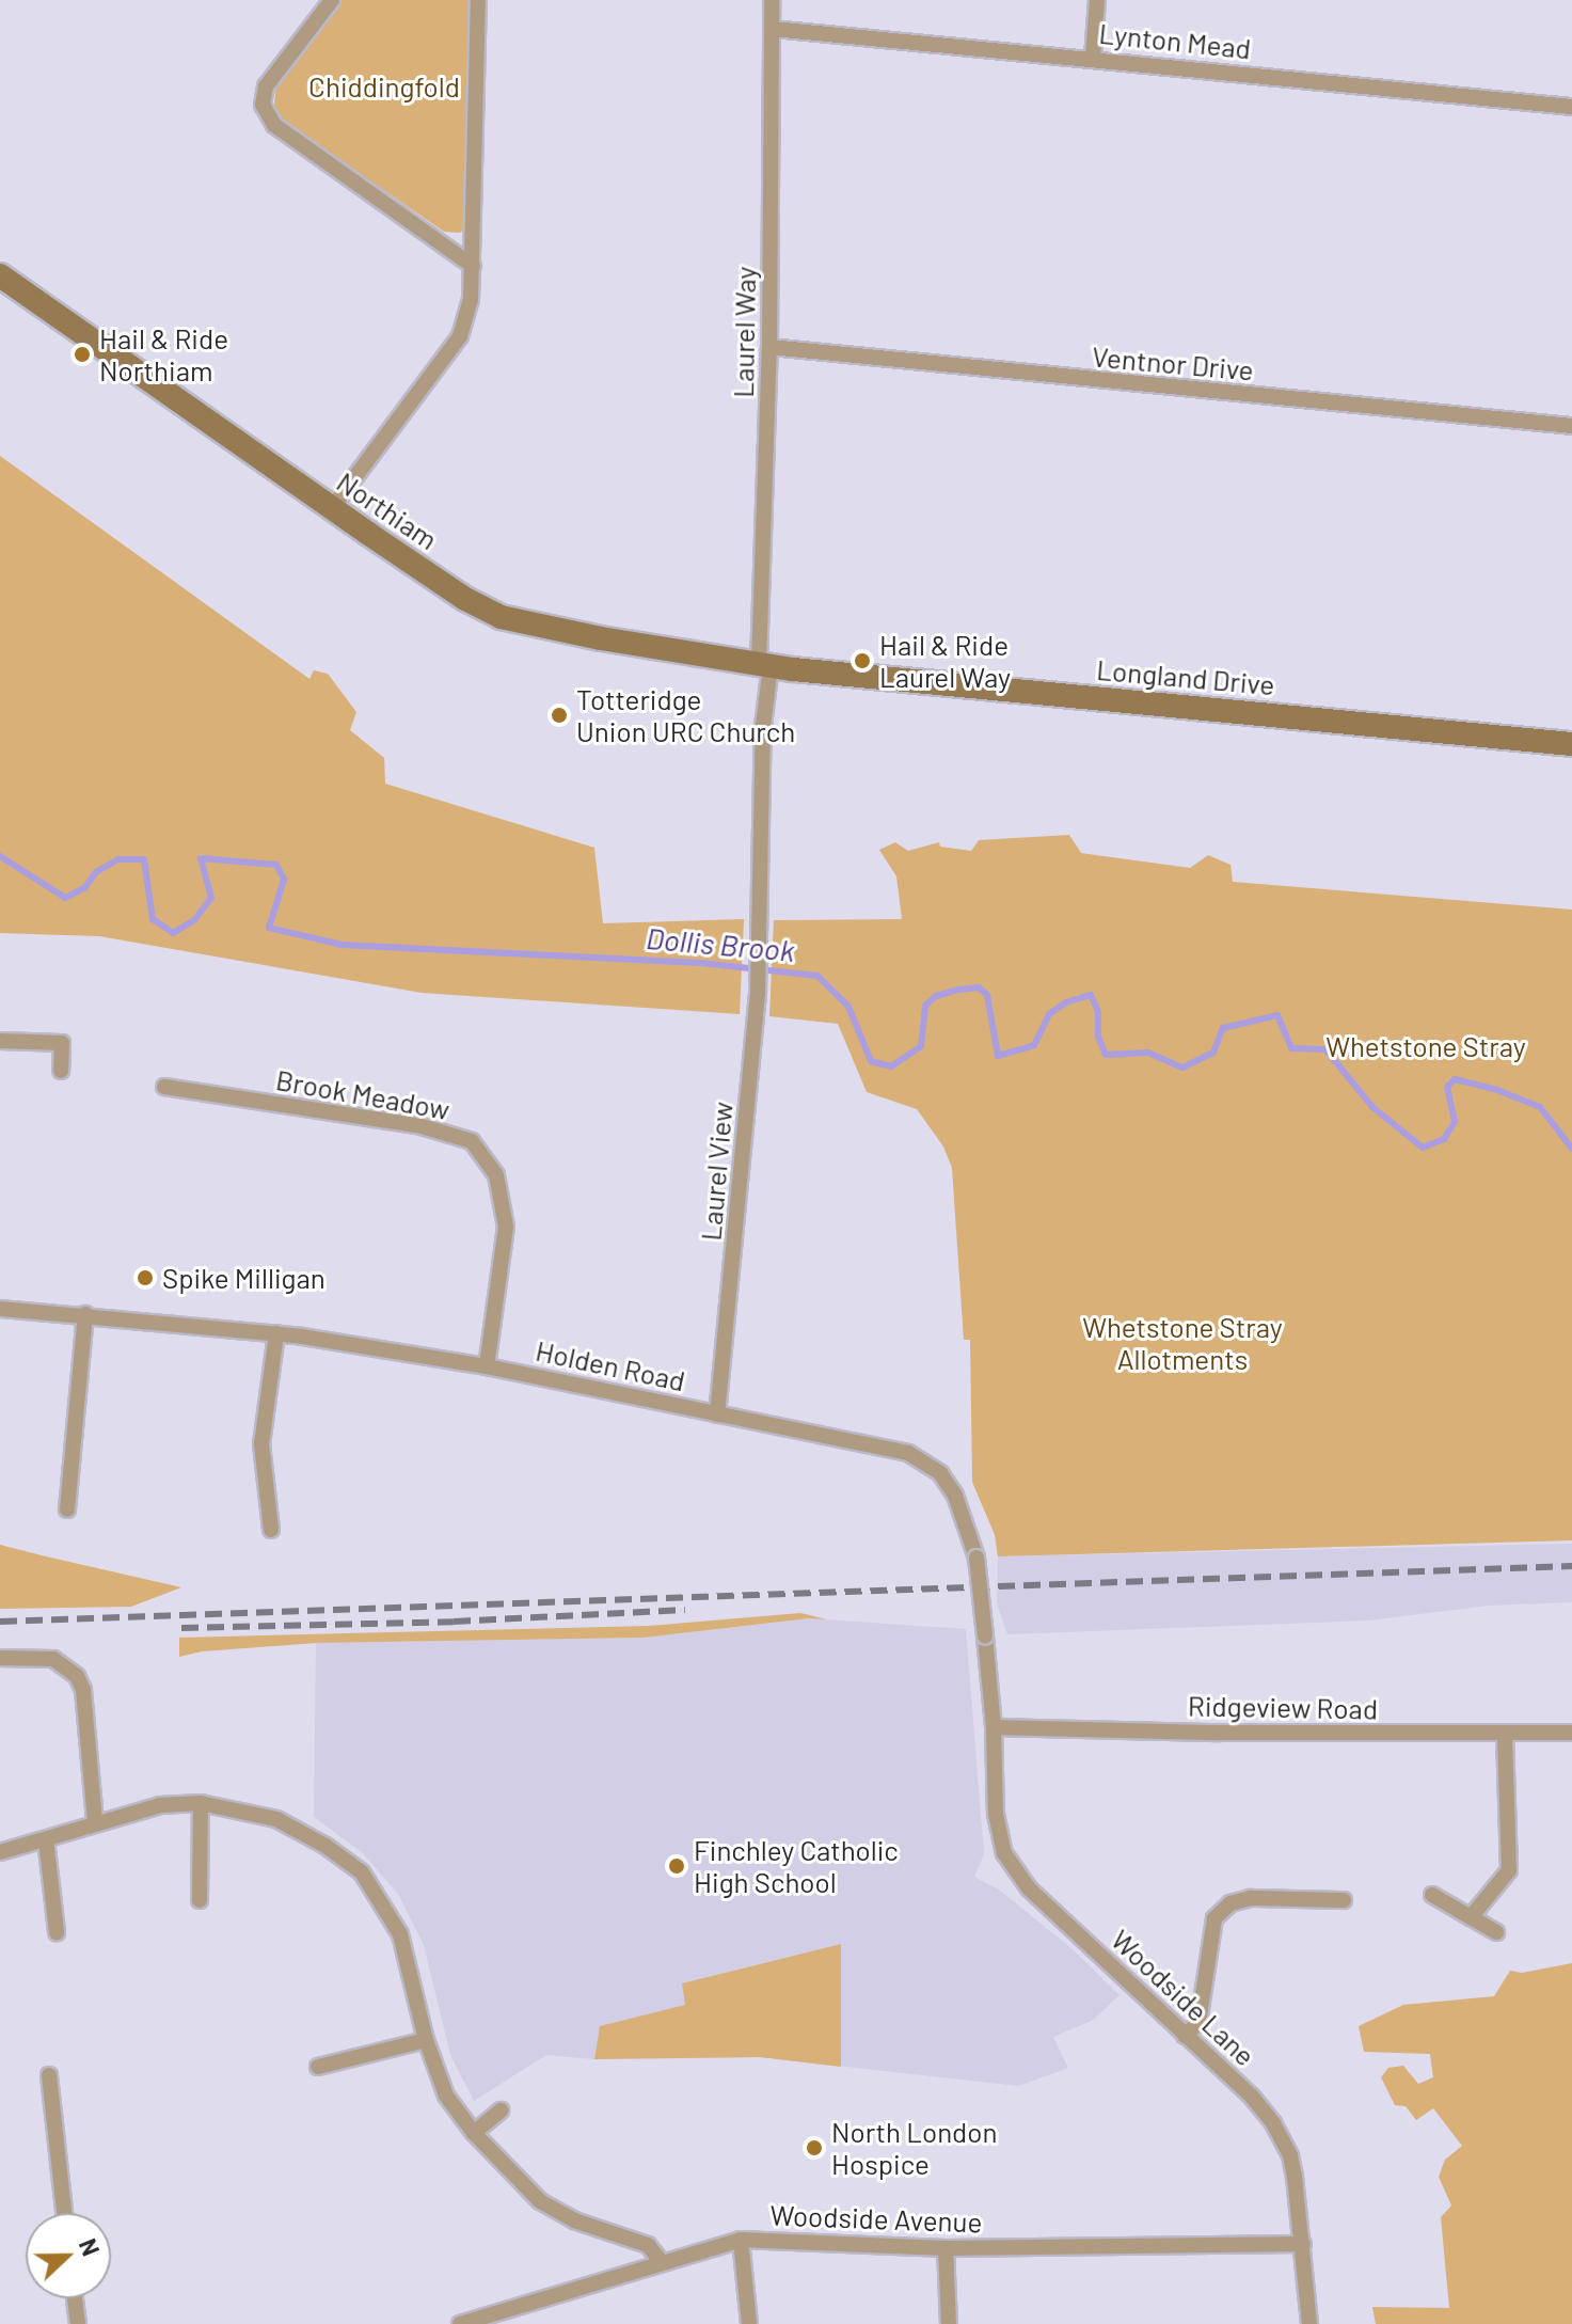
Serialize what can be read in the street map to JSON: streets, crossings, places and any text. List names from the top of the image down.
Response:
{
  "streets": {
    "street": [
      "Lynton Mead",
      "Laurel Way",
      "Ventnor Drive",
      "Northiam",
      "Longland Drive",
      "Brook Meadow",
      "Laurel View",
      "Holden Road",
      "Ridgeview Road",
      "Woodside Lane",
      "Woodside Avenue"
    ]
  },
  "crossings": [
    ["Lynton Mead", "Laurel Way"],
    ["Laurel Way", "Ventnor Drive"],
    ["Laurel Way", "Northiam"],
    ["Laurel Way", "Longland Drive"],
    ["Laurel Way", "Laurel View"],
    ["Northiam", "Longland Drive"],
    ["Brook Meadow", "Holden Road"],
    ["Laurel View", "Holden Road"],
    ["Holden Road", "Ridgeview Road"],
    ["Holden Road", "Woodside Lane"],
    ["Ridgeview Road", "Woodside Lane"],
    ["Woodside Lane", "Woodside Avenue"]
  ],
  "water": ["Dollis Brook"],
  "parks": ["Chiddingfold", "Whetstone Stray", "Whetstone Stray Allotments"],
  "places": [
    "Hail & Ride Northiam",
    "Hail & Ride Laurel Way",
    "Totteridge Union URC Church",
    "Spike Milligan",
    "Finchley Catholic High School",
    "North London Hospice"
  ],
  "north": "right"
}
